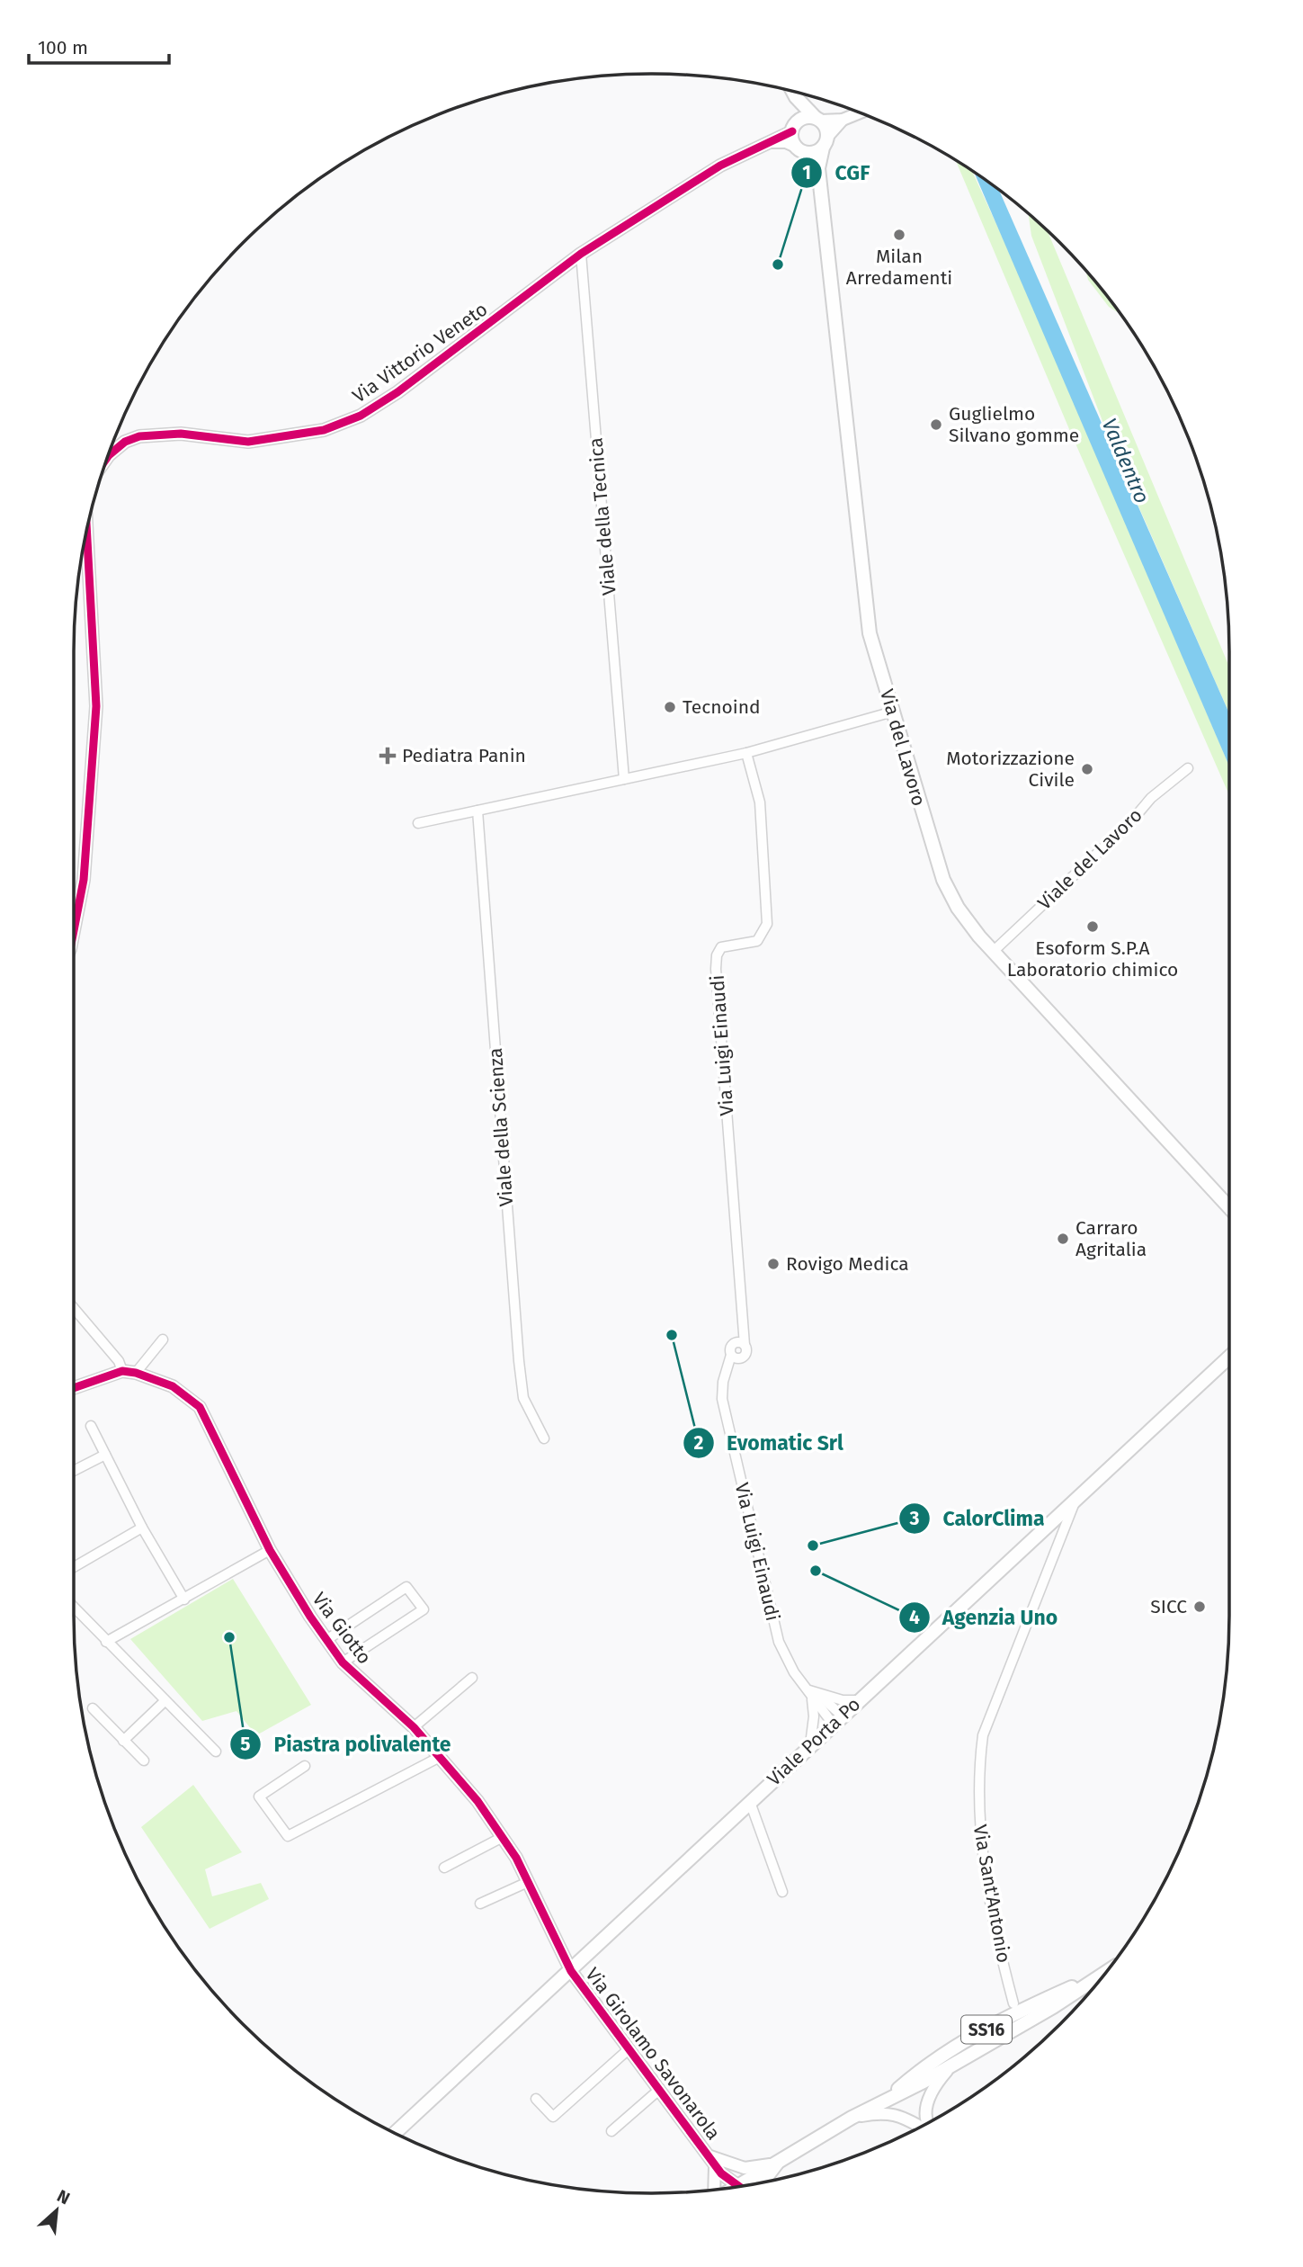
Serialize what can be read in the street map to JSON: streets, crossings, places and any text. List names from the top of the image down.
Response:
{
  "streets": {
    "main road": ["Via del Lavoro", "Viale Porta Po", "SS16"],
    "street": [
      "Via Vittorio Veneto",
      "Viale della Tecnica",
      "Viale del Lavoro",
      "Via Luigi Einaudi",
      "Viale della Scienza",
      "Via Giotto",
      "Via Sant'Antonio",
      "Via Girolamo Savonarola"
    ]
  },
  "crossings": [
    ["Via Vittorio Veneto", "Viale della Tecnica"],
    ["Via del Lavoro", "Viale del Lavoro"],
    ["Via Luigi Einaudi", "Viale Porta Po"],
    ["Via Giotto", "Viale Porta Po"],
    ["Via Giotto", "Via Girolamo Savonarola"],
    ["Viale Porta Po", "Via Sant'Antonio"],
    ["Viale Porta Po", "Via Girolamo Savonarola"],
    ["SS16", "Via Girolamo Savonarola"]
  ],
  "water": ["Valdentro"],
  "places": {
    "other": [
      "Milan Arredamenti",
      "CGF",
      "Guglielmo Silvano gomme",
      "Tecnoind",
      "Motorizzazione Civile",
      "Esoform S.P.A Laboratorio chimico",
      "Carraro Agritalia",
      "Rovigo Medica",
      "Evomatic Srl",
      "CalorClima",
      "Agenzia Uno",
      "SICC",
      "Piastra polivalente"
    ],
    "health": ["Pediatra Panin"]
  },
  "scale_bar": "100 m",
  "north": "top right"
}
